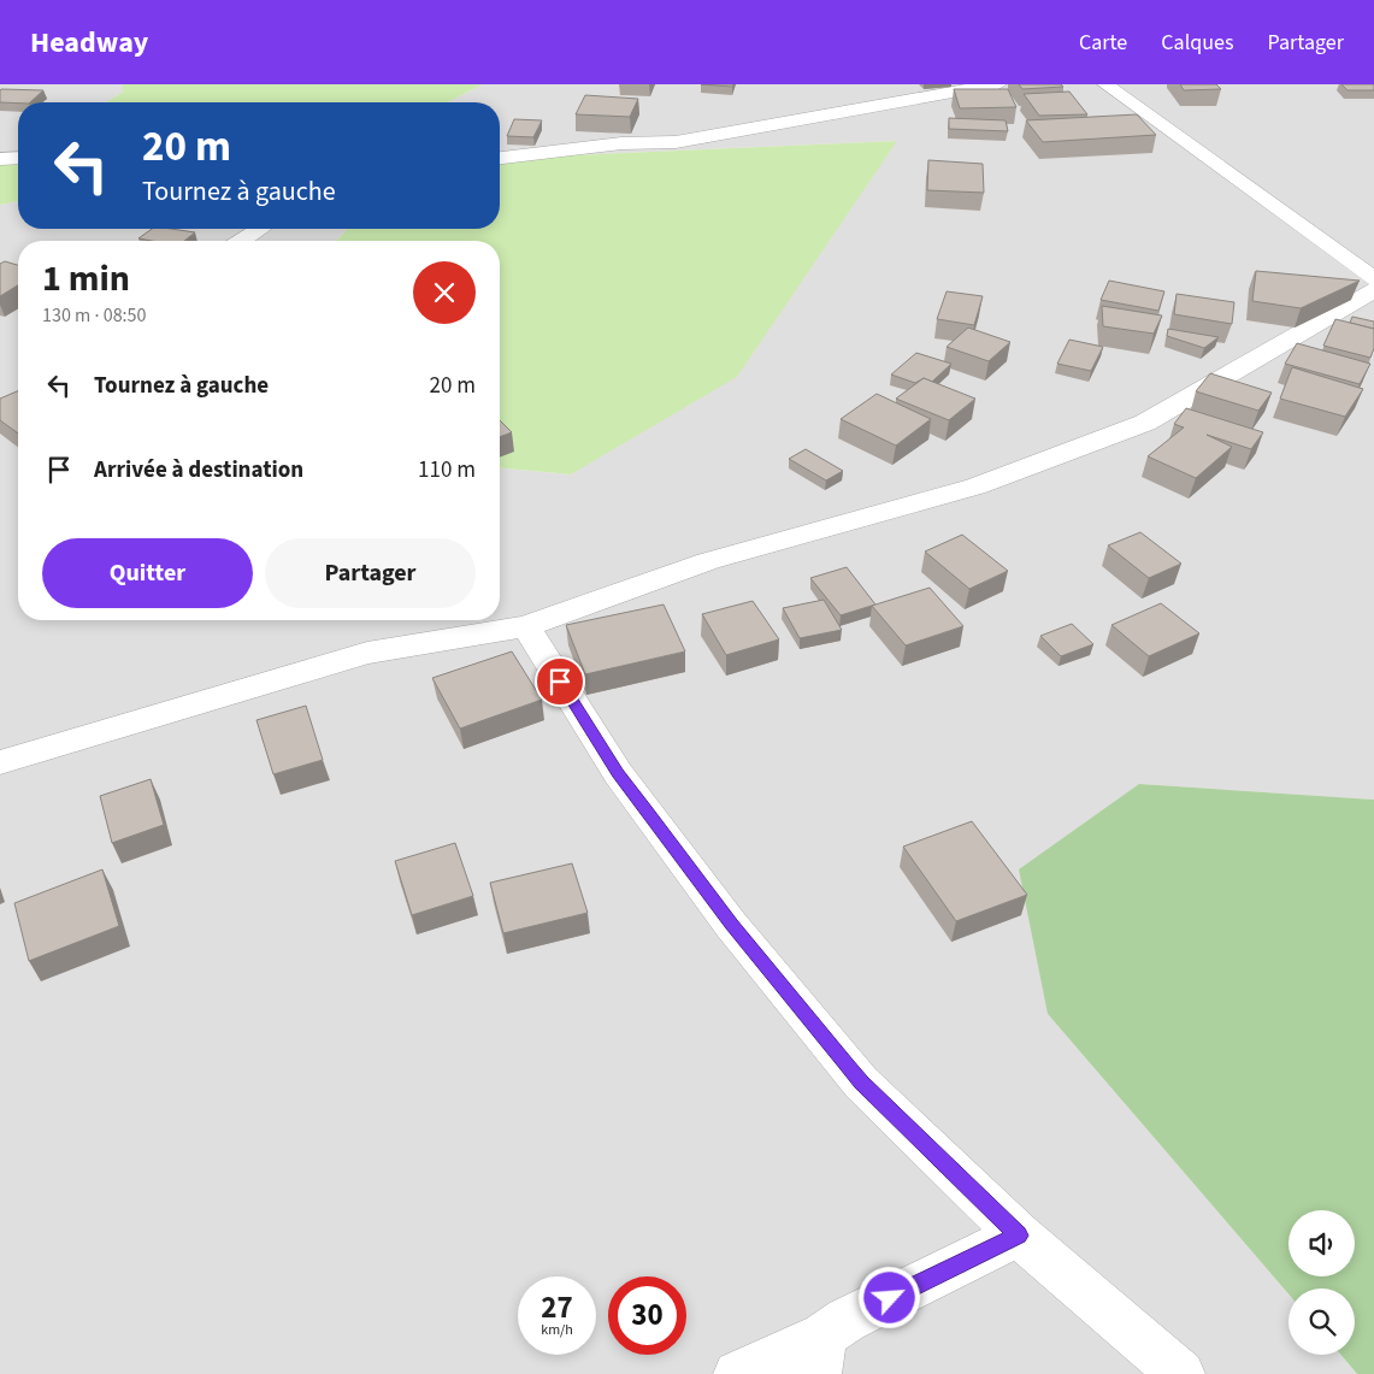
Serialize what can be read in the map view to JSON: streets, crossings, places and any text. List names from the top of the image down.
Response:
{
  "page": {
    "header": "Headway",
    "nav": ["Carte", "Calques", "Partager"],
    "turn": ["20 m", "Tournez à gauche"],
    "heading": ["1 min", "130 m · 08:50"],
    "list": [
      {
        "name": "Tournez à gauche",
        "value": "20 m"
      },
      {
        "name": "Arrivée à destination",
        "value": "110 m"
      }
    ],
    "buttons": ["Quitter", "Partager"],
    "speed": "27 km/h",
    "limit": "30"
  }
}
